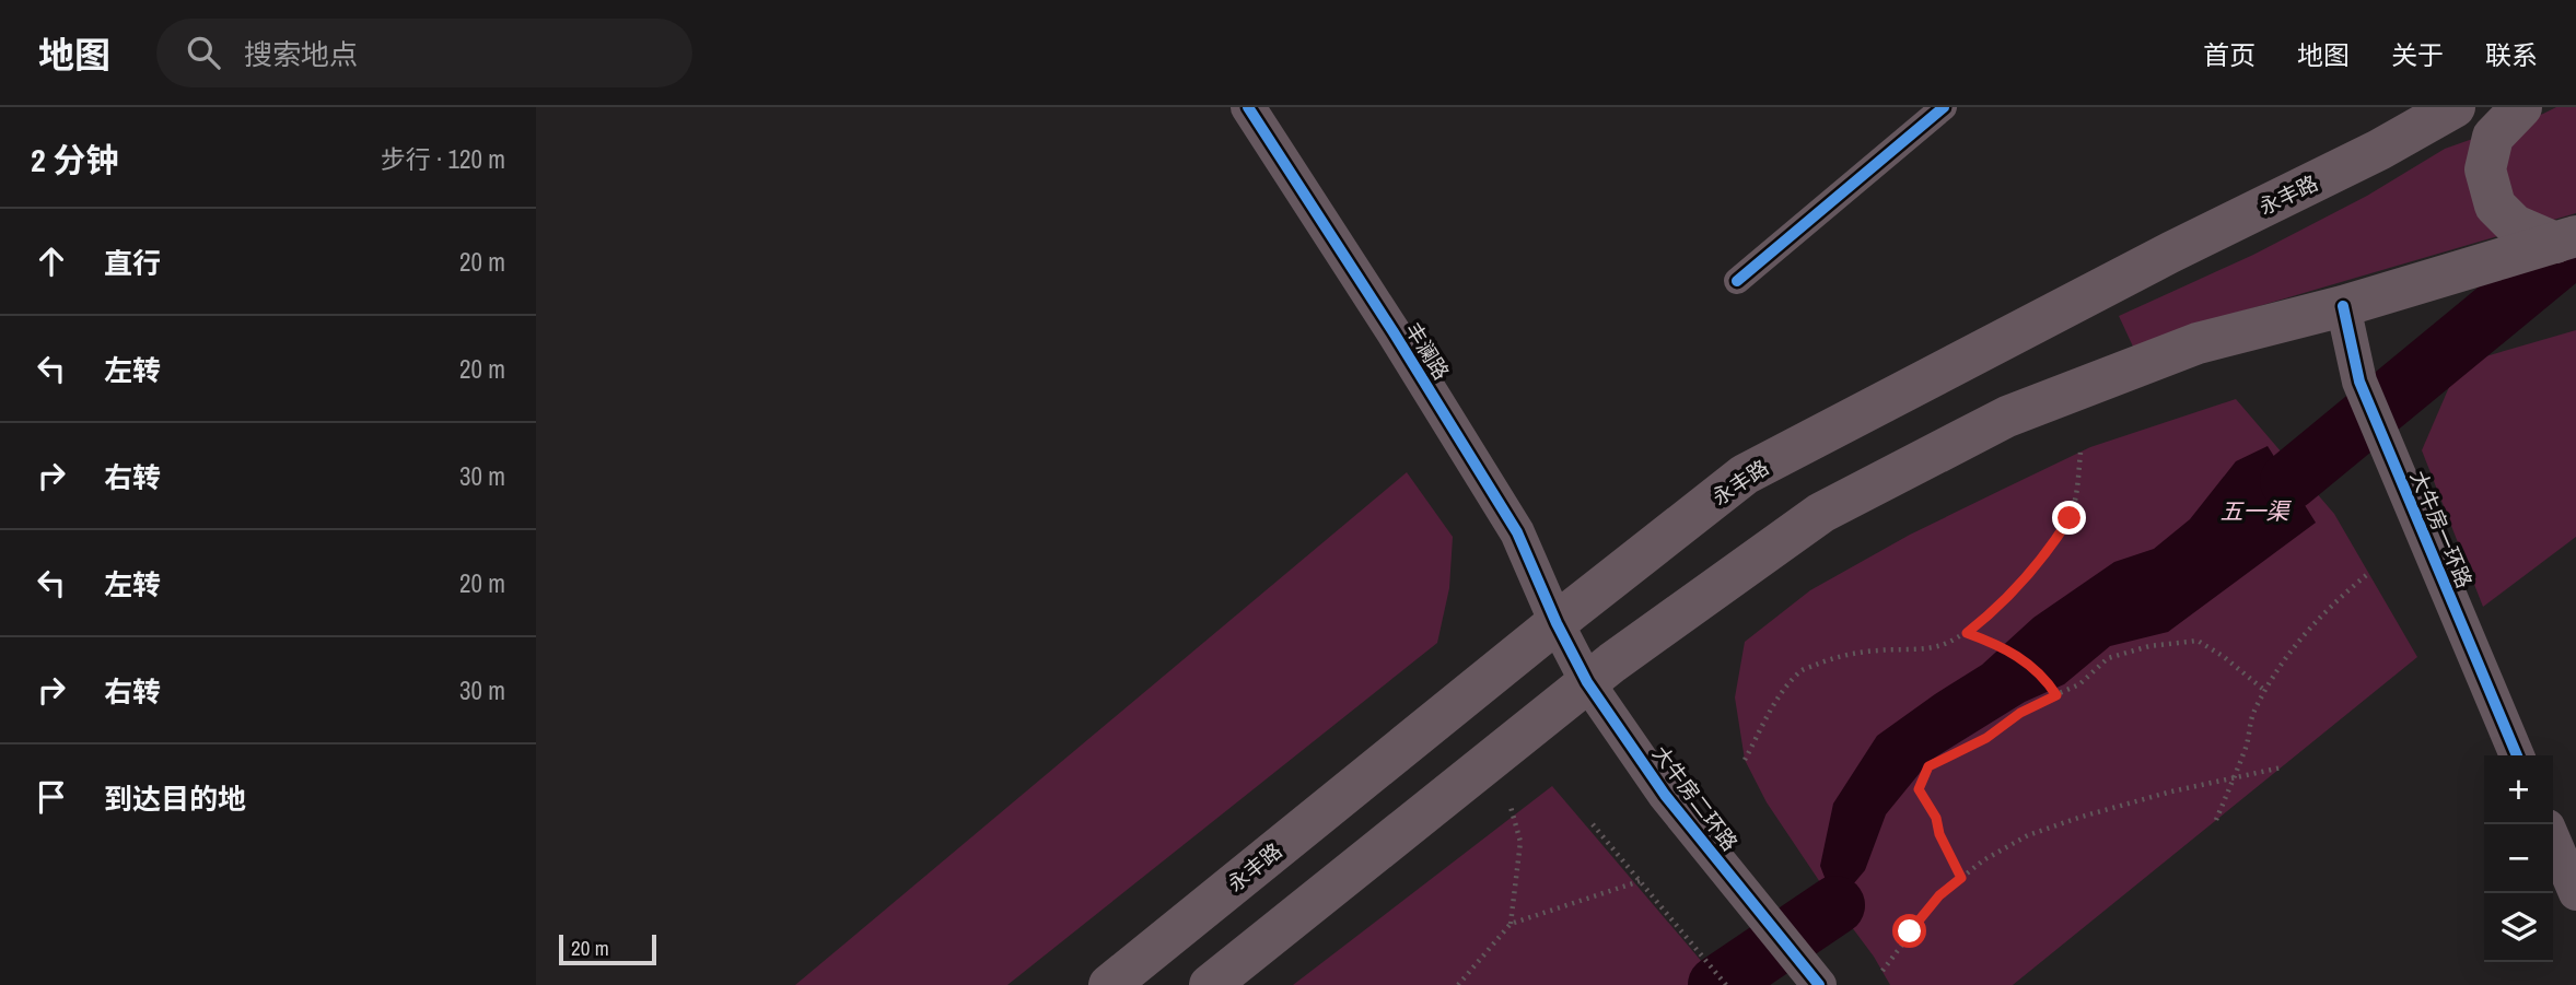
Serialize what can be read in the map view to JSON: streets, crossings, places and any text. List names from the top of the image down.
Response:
{
  "streets": {
    "main road": ["永丰路"],
    "street": ["丰澜路", "大牛房一环路", "大牛房二环路"]
  },
  "crossings": [
    ["永丰路", "丰澜路"],
    ["永丰路", "大牛房二环路"],
    ["丰澜路", "大牛房二环路"]
  ],
  "water": ["五一渠"],
  "scale_bar": "20 m",
  "page": {
    "header": "地图",
    "search": "搜索地点",
    "nav": [
      "首页",
      "地图",
      "关于",
      "联系"
    ],
    "heading": ["2 分钟", "步行 · 120 m"],
    "list": [
      ["直行", "20 m"],
      ["左转", "20 m"],
      ["右转", "30 m"],
      ["左转", "20 m"],
      ["右转", "30 m"],
      "到达目的地"
    ],
    "map_buttons": ["+", "−"],
    "scale": "20 m"
  }
}
